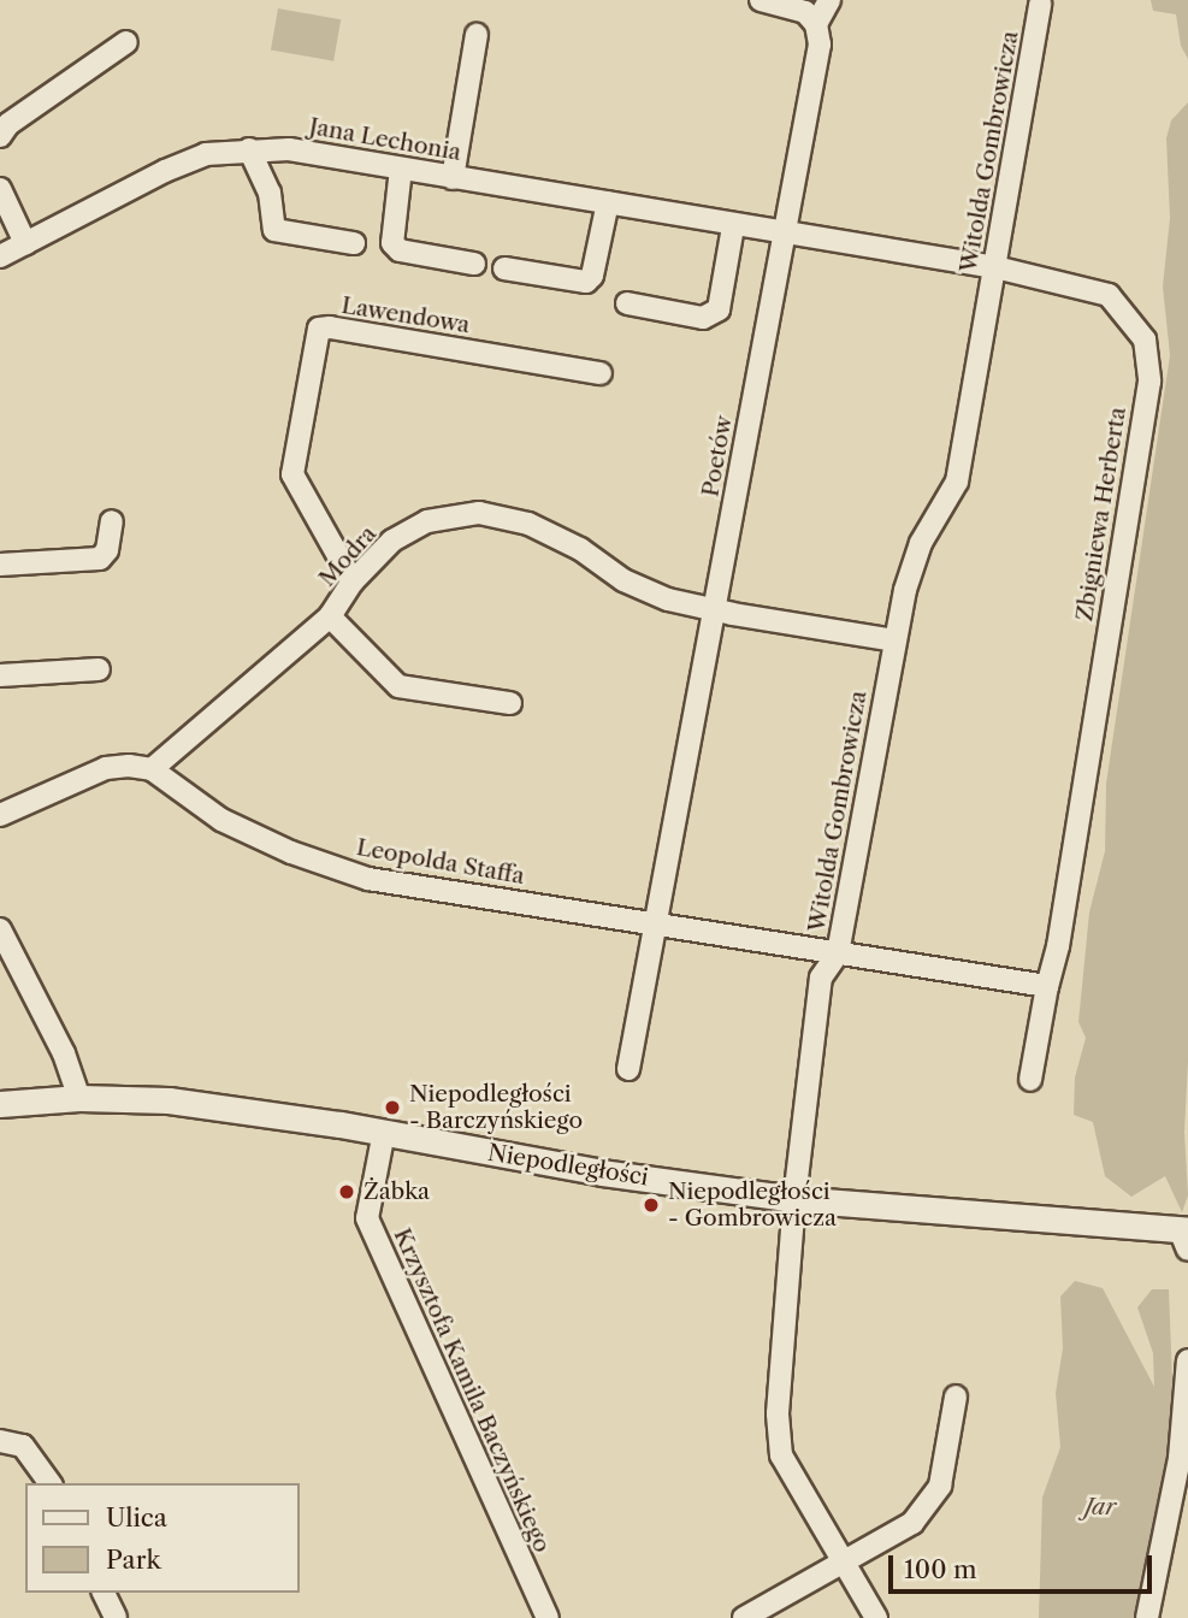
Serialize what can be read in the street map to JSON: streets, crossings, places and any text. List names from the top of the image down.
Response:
{
  "streets": {
    "street": [
      "Jana Lechonia",
      "Witolda Gombrowicza",
      "Lawendowa",
      "Poetów",
      "Zbigniewa Herberta",
      "Modra",
      "Leopolda Staffa",
      "Niepodległości",
      "Krzysztofa Kamila Baczyńskiego"
    ]
  },
  "crossings": [
    ["Jana Lechonia", "Poetów"],
    ["Jana Lechonia", "Zbigniewa Herberta"],
    ["Witolda Gombrowicza", "Zbigniewa Herberta"],
    ["Witolda Gombrowicza", "Leopolda Staffa"],
    ["Witolda Gombrowicza", "Niepodległości"],
    ["Lawendowa", "Modra"],
    ["Poetów", "Zbigniewa Herberta"],
    ["Poetów", "Modra"],
    ["Poetów", "Leopolda Staffa"],
    ["Zbigniewa Herberta", "Leopolda Staffa"],
    ["Modra", "Leopolda Staffa"],
    ["Niepodległości", "Krzysztofa Kamila Baczyńskiego"]
  ],
  "parks": ["Jar"],
  "places": ["Niepodległości - Barczyńskiego", "Żabka", "Niepodległości - Gombrowicza"],
  "legend": ["Ulica", "Park"],
  "scale_bar": "100 m"
}
